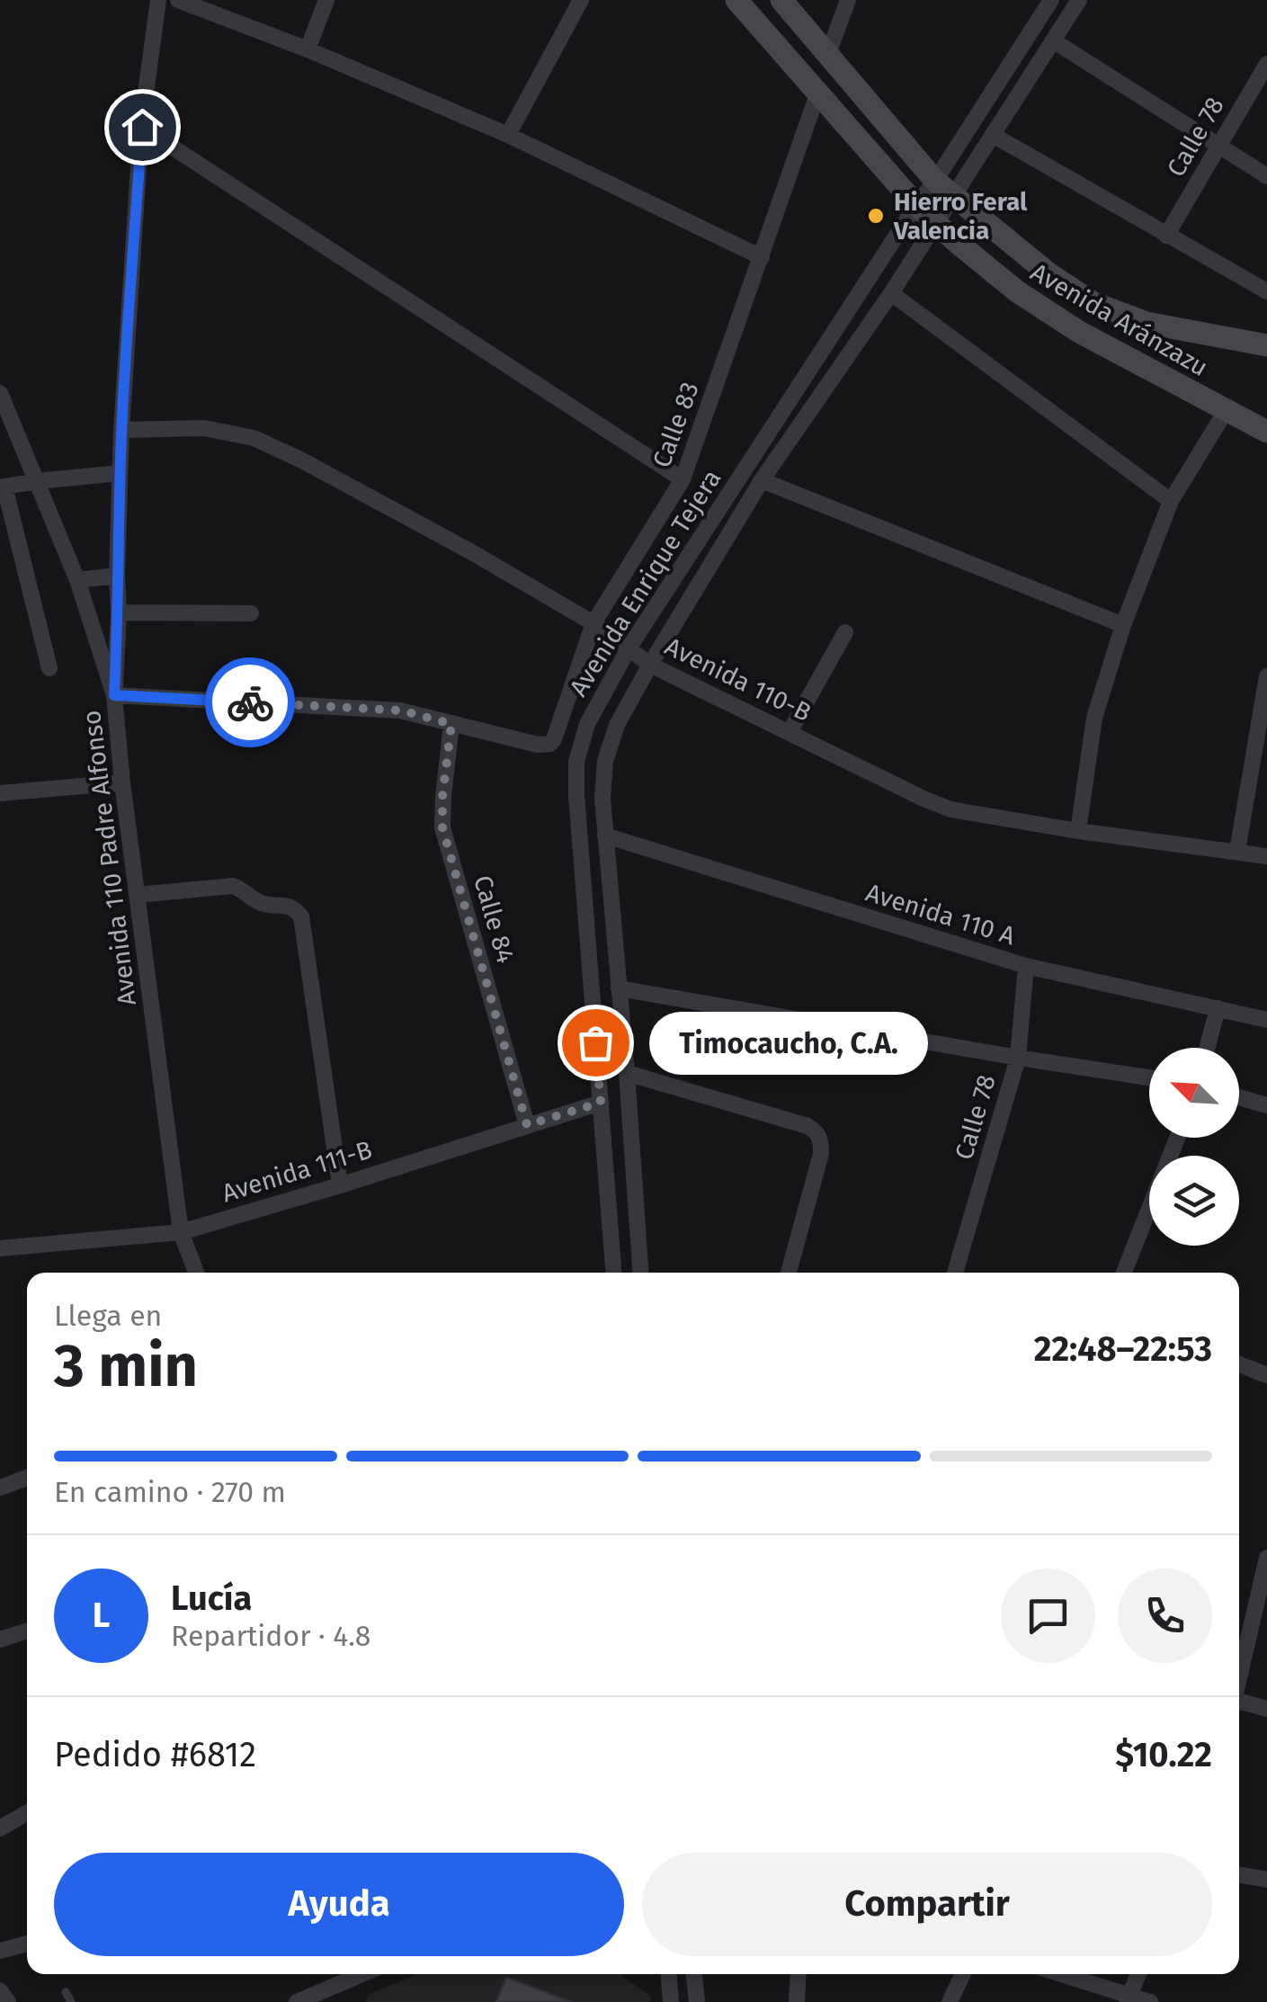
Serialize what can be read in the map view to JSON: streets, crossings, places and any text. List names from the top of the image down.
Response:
{
  "streets": {
    "main road": ["Avenida Aránzazu"],
    "street": [
      "Calle 78",
      "Calle 83",
      "Avenida Enrique Tejera",
      "Avenida 110-B",
      "Avenida 110 Padre Alfonso",
      "Avenida 110 A",
      "Calle 84",
      "Avenida 111-B"
    ]
  },
  "crossings": [
    ["Calle 78", "Avenida 110 A"],
    ["Avenida Aránzazu", "Calle 83"],
    ["Avenida Aránzazu", "Avenida Enrique Tejera"],
    ["Calle 83", "Avenida 110-B"],
    ["Calle 83", "Calle 84"],
    ["Avenida Enrique Tejera", "Avenida 110-B"],
    ["Avenida Enrique Tejera", "Avenida 110 A"],
    ["Avenida Enrique Tejera", "Avenida 111-B"],
    ["Avenida 110 Padre Alfonso", "Avenida 111-B"],
    ["Calle 84", "Avenida 111-B"]
  ],
  "places": ["Hierro Feral Valencia", "Timocaucho, C.A."],
  "north": "top left",
  "page": {
    "bubble": "Timocaucho, C.A.",
    "heading": ["3 min", "Llega en", "22:48–22:53"],
    "panel": [
      "Lucía",
      "Repartidor · 4.8",
      "Pedido #6812",
      "$10.22"
    ],
    "bar": "En camino · 270 m",
    "round": "L",
    "buttons": ["Ayuda", "Compartir"]
  }
}
